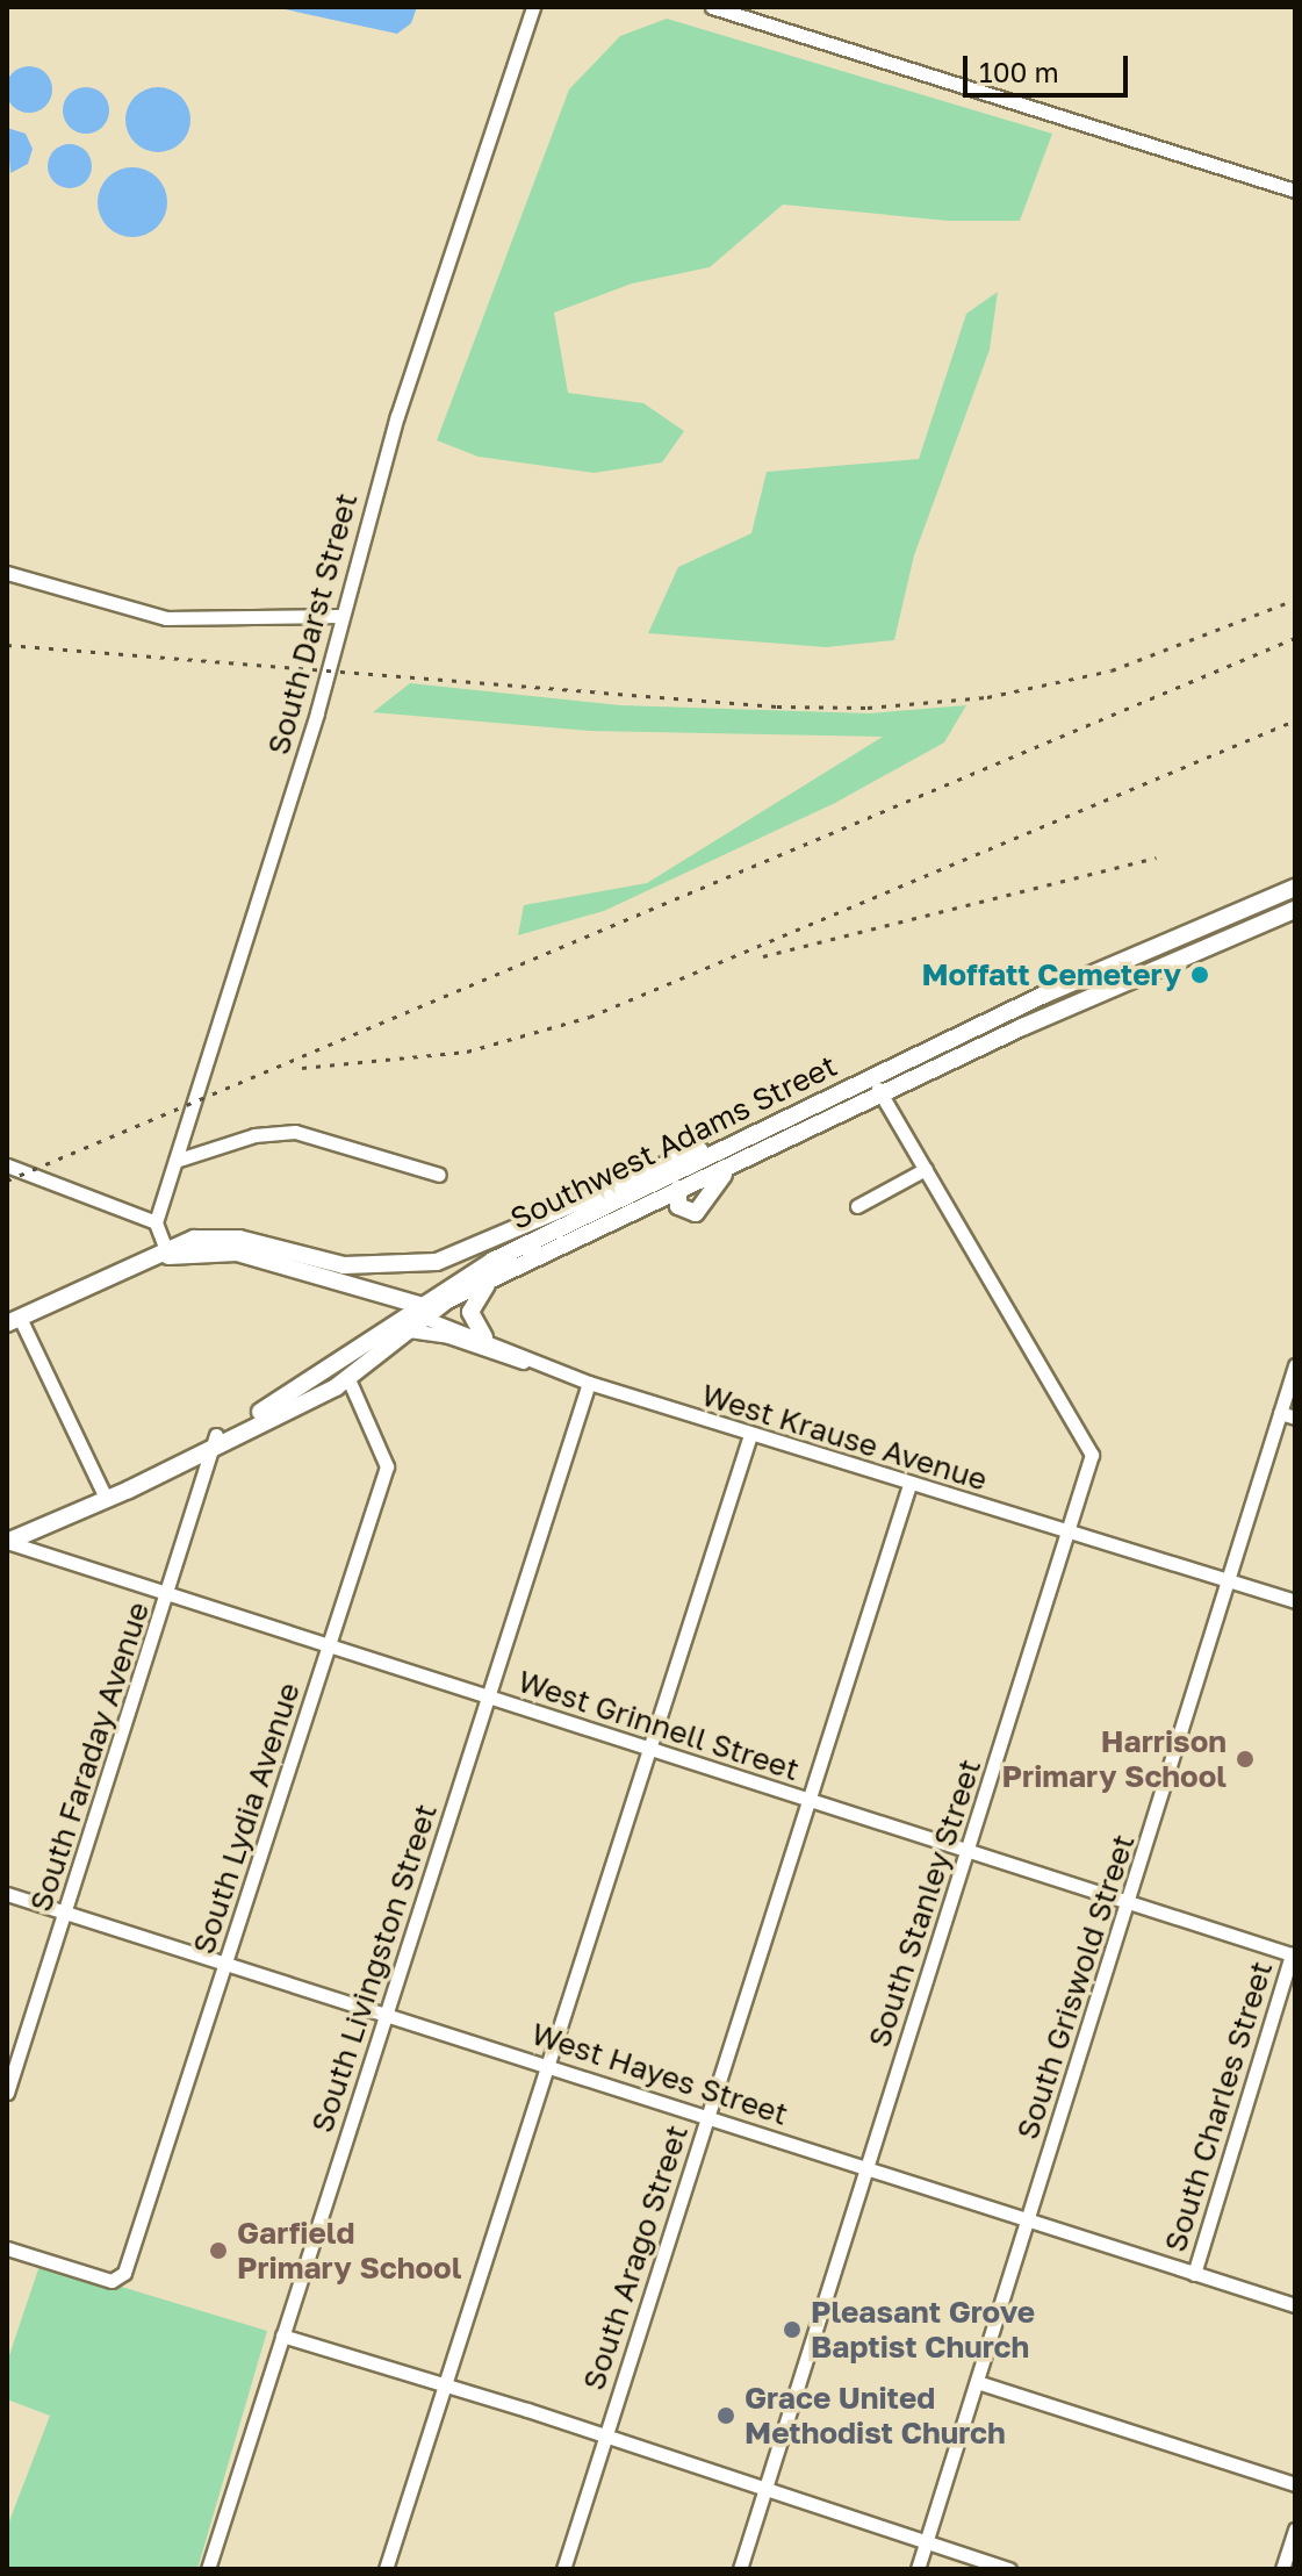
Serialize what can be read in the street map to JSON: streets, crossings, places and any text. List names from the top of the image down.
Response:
{
  "streets": {
    "main road": ["Southwest Adams Street"],
    "street": [
      "South Darst Street",
      "West Krause Avenue",
      "West Grinnell Street",
      "South Faraday Avenue",
      "South Lydia Avenue",
      "South Stanley Street",
      "South Livingston Street",
      "South Griswold Street",
      "West Hayes Street",
      "South Charles Street",
      "South Arago Street"
    ]
  },
  "crossings": [
    ["Southwest Adams Street", "West Krause Avenue"],
    ["Southwest Adams Street", "West Grinnell Street"],
    ["Southwest Adams Street", "South Faraday Avenue"],
    ["Southwest Adams Street", "South Lydia Avenue"],
    ["Southwest Adams Street", "South Stanley Street"],
    ["West Krause Avenue", "South Stanley Street"],
    ["West Krause Avenue", "South Livingston Street"],
    ["West Krause Avenue", "South Griswold Street"],
    ["West Krause Avenue", "South Arago Street"],
    ["West Grinnell Street", "South Faraday Avenue"],
    ["West Grinnell Street", "South Lydia Avenue"],
    ["West Grinnell Street", "South Stanley Street"],
    ["West Grinnell Street", "South Livingston Street"],
    ["West Grinnell Street", "South Griswold Street"],
    ["West Grinnell Street", "South Charles Street"],
    ["West Grinnell Street", "South Arago Street"],
    ["South Faraday Avenue", "West Hayes Street"],
    ["South Lydia Avenue", "West Hayes Street"],
    ["South Stanley Street", "West Hayes Street"],
    ["South Livingston Street", "West Hayes Street"],
    ["South Griswold Street", "West Hayes Street"],
    ["West Hayes Street", "South Charles Street"],
    ["West Hayes Street", "South Arago Street"]
  ],
  "places": [
    "Moffatt Cemetery",
    "Harrison Primary School",
    "Garfield Primary School",
    "Pleasant Grove Baptist Church",
    "Grace United Methodist Church"
  ],
  "scale_bar": "100 m"
}
